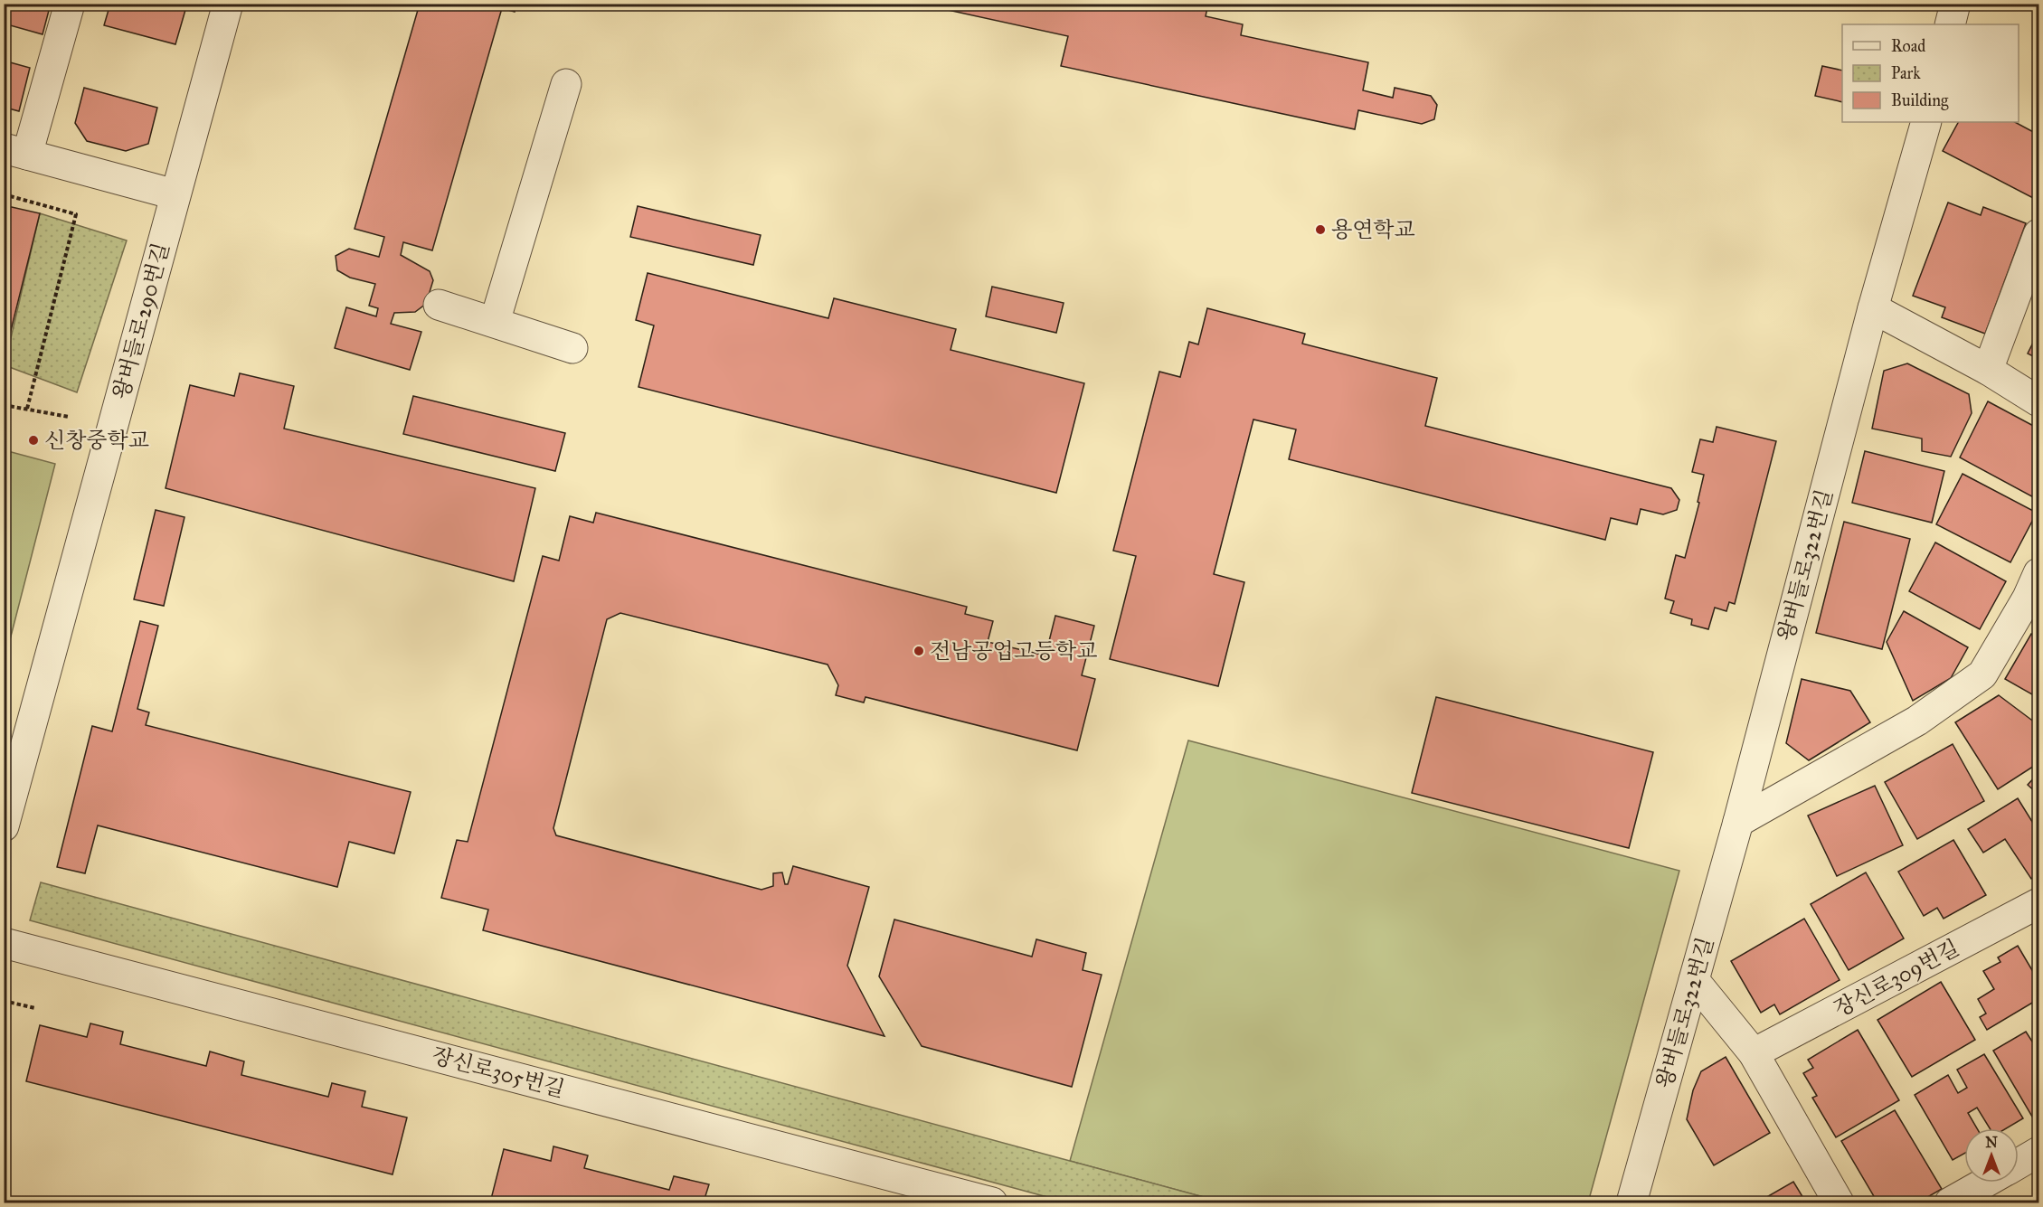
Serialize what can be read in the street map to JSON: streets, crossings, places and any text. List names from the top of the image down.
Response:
{
  "streets": {
    "street": [
      "왕버들로290번길",
      "왕버들로322번길",
      "장신로309번길",
      "장신로305번길"
    ]
  },
  "places": ["용연학교", "신창중학교", "전남공업고등학교"],
  "legend": ["Road", "Park", "Building"],
  "north": "top"
}
